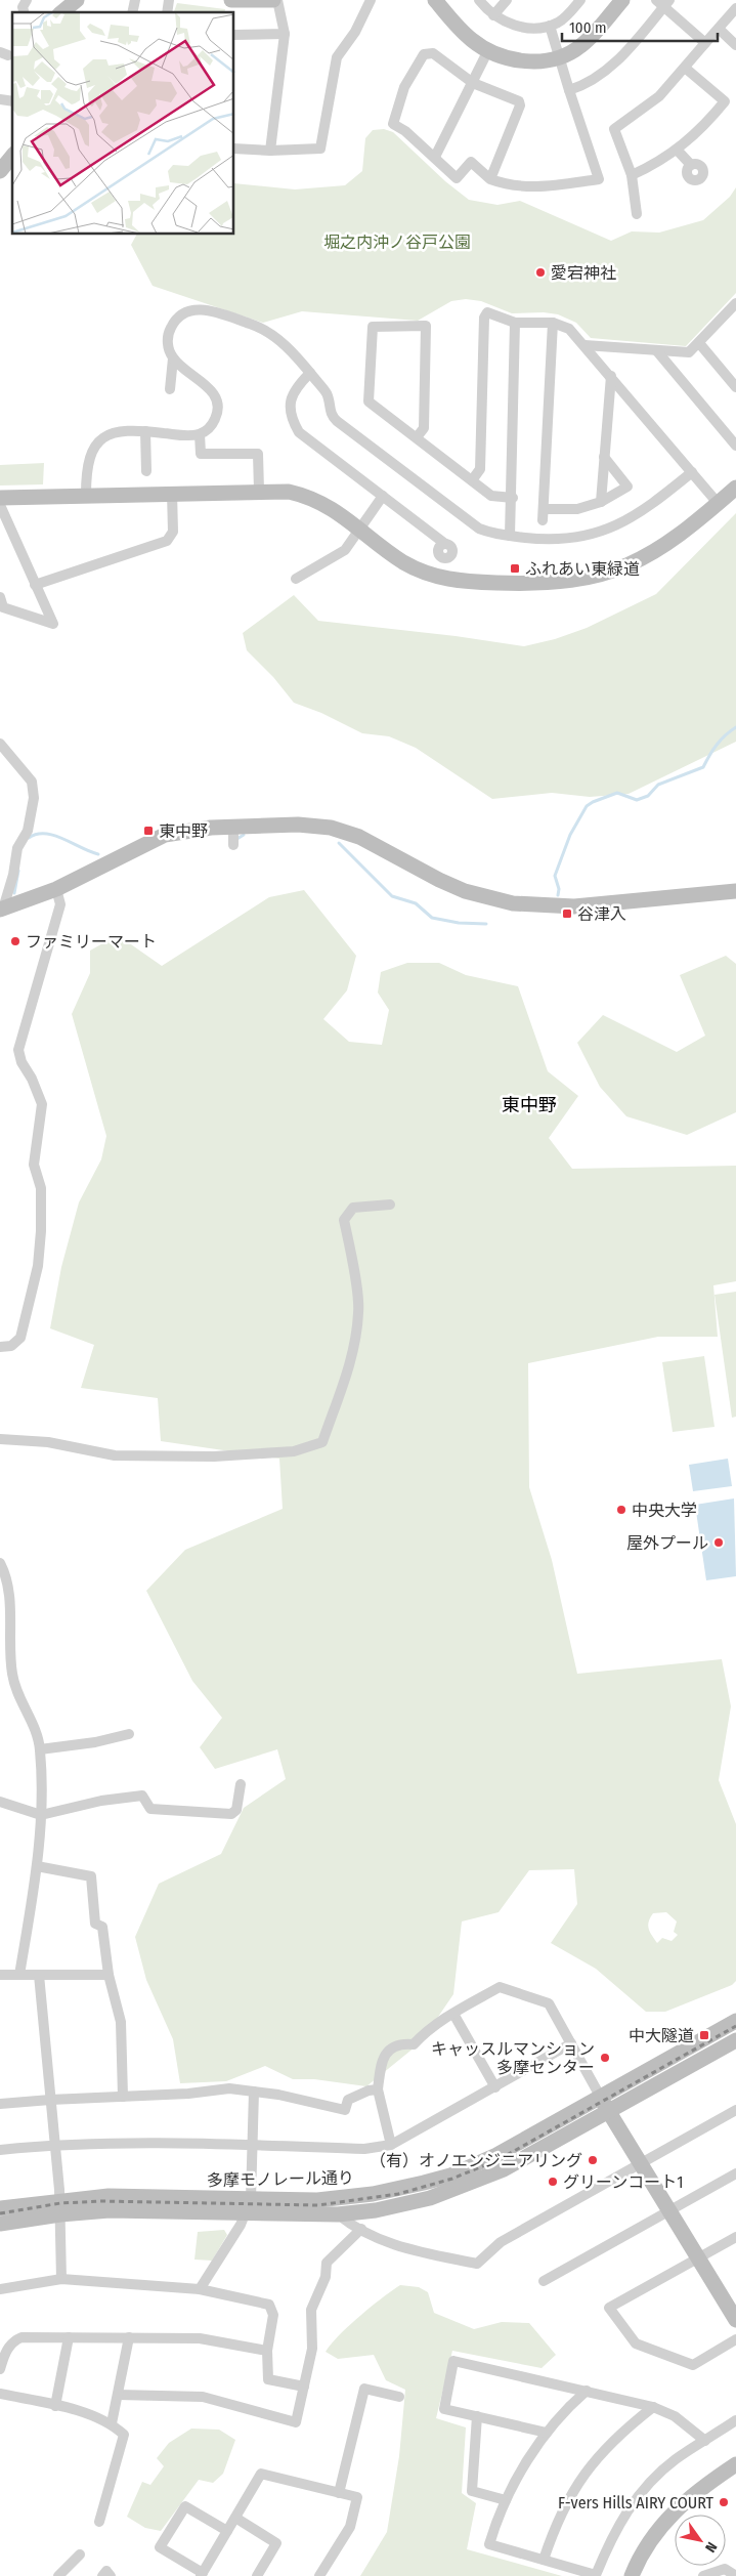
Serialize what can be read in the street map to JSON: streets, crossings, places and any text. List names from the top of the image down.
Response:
{
  "streets": {
    "street": ["多摩モノレール通り"]
  },
  "districts": ["東中野"],
  "parks": ["堀之内沖ノ谷戸公園"],
  "places": {
    "other": [
      "愛宕神社",
      "ファミリーマート",
      "中央大学",
      "屋外プール",
      "キャッスルマンション 多摩センター",
      "（有）オノエンジニアリング",
      "グリーンコート1",
      "F-vers Hills AIRY COURT"
    ],
    "transit": [
      "ふれあい東緑道",
      "東中野",
      "谷津入",
      "中大隧道"
    ]
  },
  "scale_bar": "100 m",
  "north": "bottom right"
}
